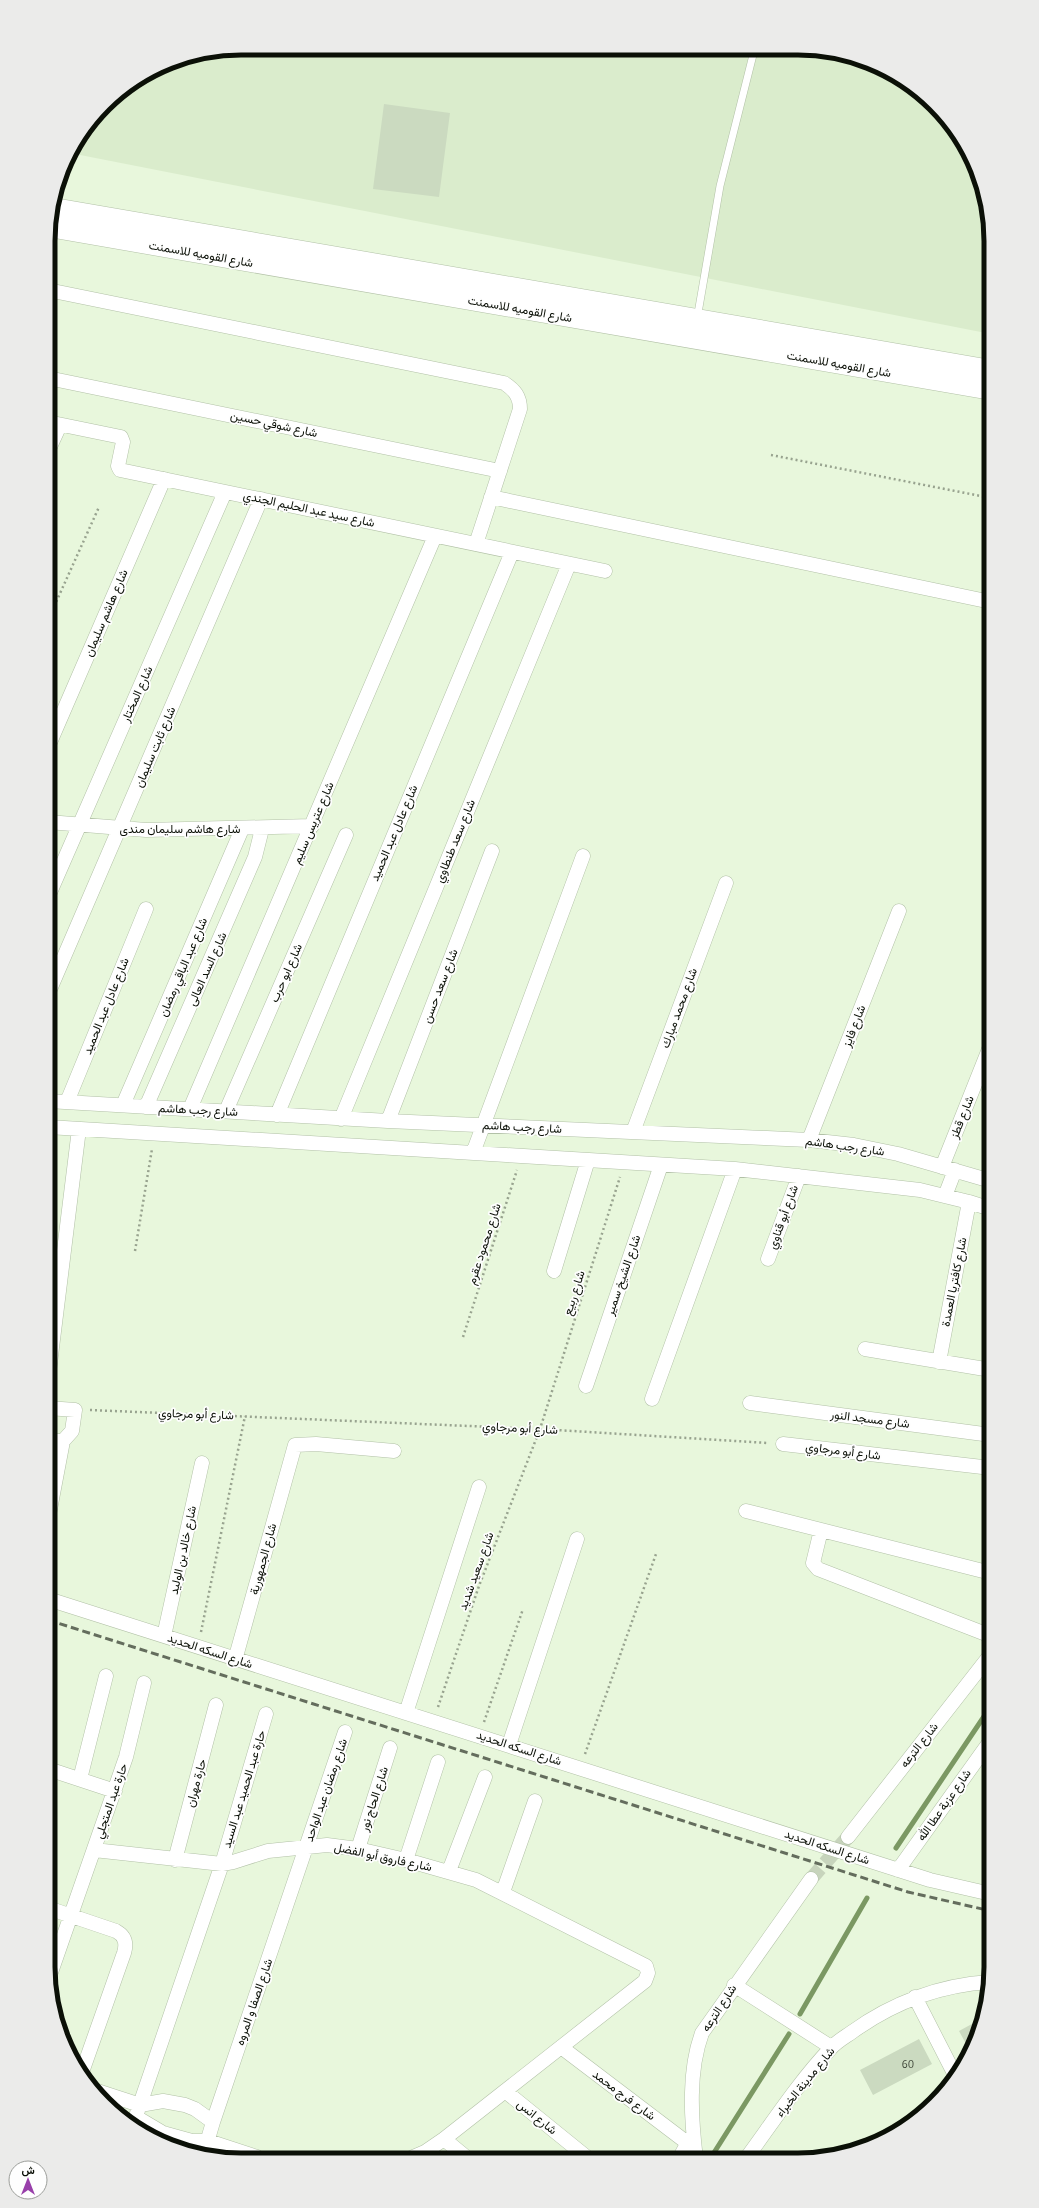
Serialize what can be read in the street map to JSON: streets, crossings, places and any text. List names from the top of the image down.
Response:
{
  "streets": {
    "main road": ["شارع القوميه للاسمنت"],
    "street": [
      "شارع شوقي حسين",
      "شارع سيد عبد الحليم الجندي",
      "شارع هاشم سليمان",
      "شارع المختار",
      "شارع ثابت سليمان",
      "شارع عتريس سليم",
      "شارع هاشم سليمان مندى",
      "شارع عادل عبد الحميد",
      "شارع سعد طنطاوي",
      "شارع عبد الباقي رمضان",
      "شارع السد العالى",
      "شارع ابو حرب",
      "شارع سعد حسن",
      "شارع محمد مبارك",
      "شارع فايز",
      "شارع رجب هاشم",
      "شارع قطز",
      "شارع أبو قناوي",
      "شارع الشيخ سمير",
      "شارع كافتريا العمدة",
      "شارع أبو مرجاوي",
      "شارع مسجد النور",
      "شارع خالد بن الوليد",
      "شارع الجمهورية",
      "شارع السكه الحديد",
      "شارع الترعه",
      "حارة مهران",
      "حارة عبد الحميد عبد السيد",
      "شارع رمضان عبد الواحد",
      "شارع الحاج نور",
      "حارة عبد المتجلي",
      "شارع عزبة عطا الله",
      "شارع فاروق أبو الفضل",
      "شارع الصفا و المروه",
      "شارع مدينة الخبراء",
      "شارع فرج محمد",
      "شارع انس"
    ],
    "path": ["شارع محمود عقرم", "شارع ربيع", "شارع سعيد شديد"]
  },
  "crossings": [
    ["شارع سيد عبد الحليم الجندي", "شارع هاشم سليمان"],
    ["شارع سيد عبد الحليم الجندي", "شارع المختار"],
    ["شارع سيد عبد الحليم الجندي", "شارع ثابت سليمان"],
    ["شارع سيد عبد الحليم الجندي", "شارع عتريس سليم"],
    ["شارع سيد عبد الحليم الجندي", "شارع عادل عبد الحميد"],
    ["شارع سيد عبد الحليم الجندي", "شارع سعد طنطاوي"],
    ["شارع المختار", "شارع هاشم سليمان مندى"],
    ["شارع ثابت سليمان", "شارع هاشم سليمان مندى"],
    ["شارع عتريس سليم", "شارع هاشم سليمان مندى"],
    ["شارع عتريس سليم", "شارع رجب هاشم"],
    ["شارع هاشم سليمان مندى", "شارع عبد الباقي رمضان"],
    ["شارع هاشم سليمان مندى", "شارع السد العالى"],
    ["شارع عادل عبد الحميد", "شارع رجب هاشم"],
    ["شارع سعد طنطاوي", "شارع رجب هاشم"],
    ["شارع عبد الباقي رمضان", "شارع رجب هاشم"],
    ["شارع السد العالى", "شارع رجب هاشم"],
    ["شارع ابو حرب", "شارع رجب هاشم"],
    ["شارع سعد حسن", "شارع رجب هاشم"],
    ["شارع محمد مبارك", "شارع رجب هاشم"],
    ["شارع فايز", "شارع رجب هاشم"],
    ["شارع رجب هاشم", "شارع قطز"],
    ["شارع ربيع", "شارع أبو مرجاوي"],
    ["شارع ربيع", "شارع سعيد شديد"],
    ["شارع أبو مرجاوي", "شارع سعيد شديد"],
    ["شارع خالد بن الوليد", "شارع السكه الحديد"],
    ["شارع الجمهورية", "شارع السكه الحديد"],
    ["شارع سعيد شديد", "شارع السكه الحديد"],
    ["شارع السكه الحديد", "شارع عزبة عطا الله"],
    ["شارع الترعه", "شارع فرج محمد"],
    ["حارة مهران", "شارع فاروق أبو الفضل"],
    ["حارة عبد الحميد عبد السيد", "شارع فاروق أبو الفضل"],
    ["شارع رمضان عبد الواحد", "شارع فاروق أبو الفضل"],
    ["شارع رمضان عبد الواحد", "شارع الصفا و المروه"],
    ["شارع الحاج نور", "شارع فاروق أبو الفضل"],
    ["حارة عبد المتجلي", "شارع فاروق أبو الفضل"],
    ["شارع فاروق أبو الفضل", "شارع الصفا و المروه"],
    ["شارع فاروق أبو الفضل", "شارع فرج محمد"]
  ],
  "house_numbers": ["60"],
  "north": "top"
}
